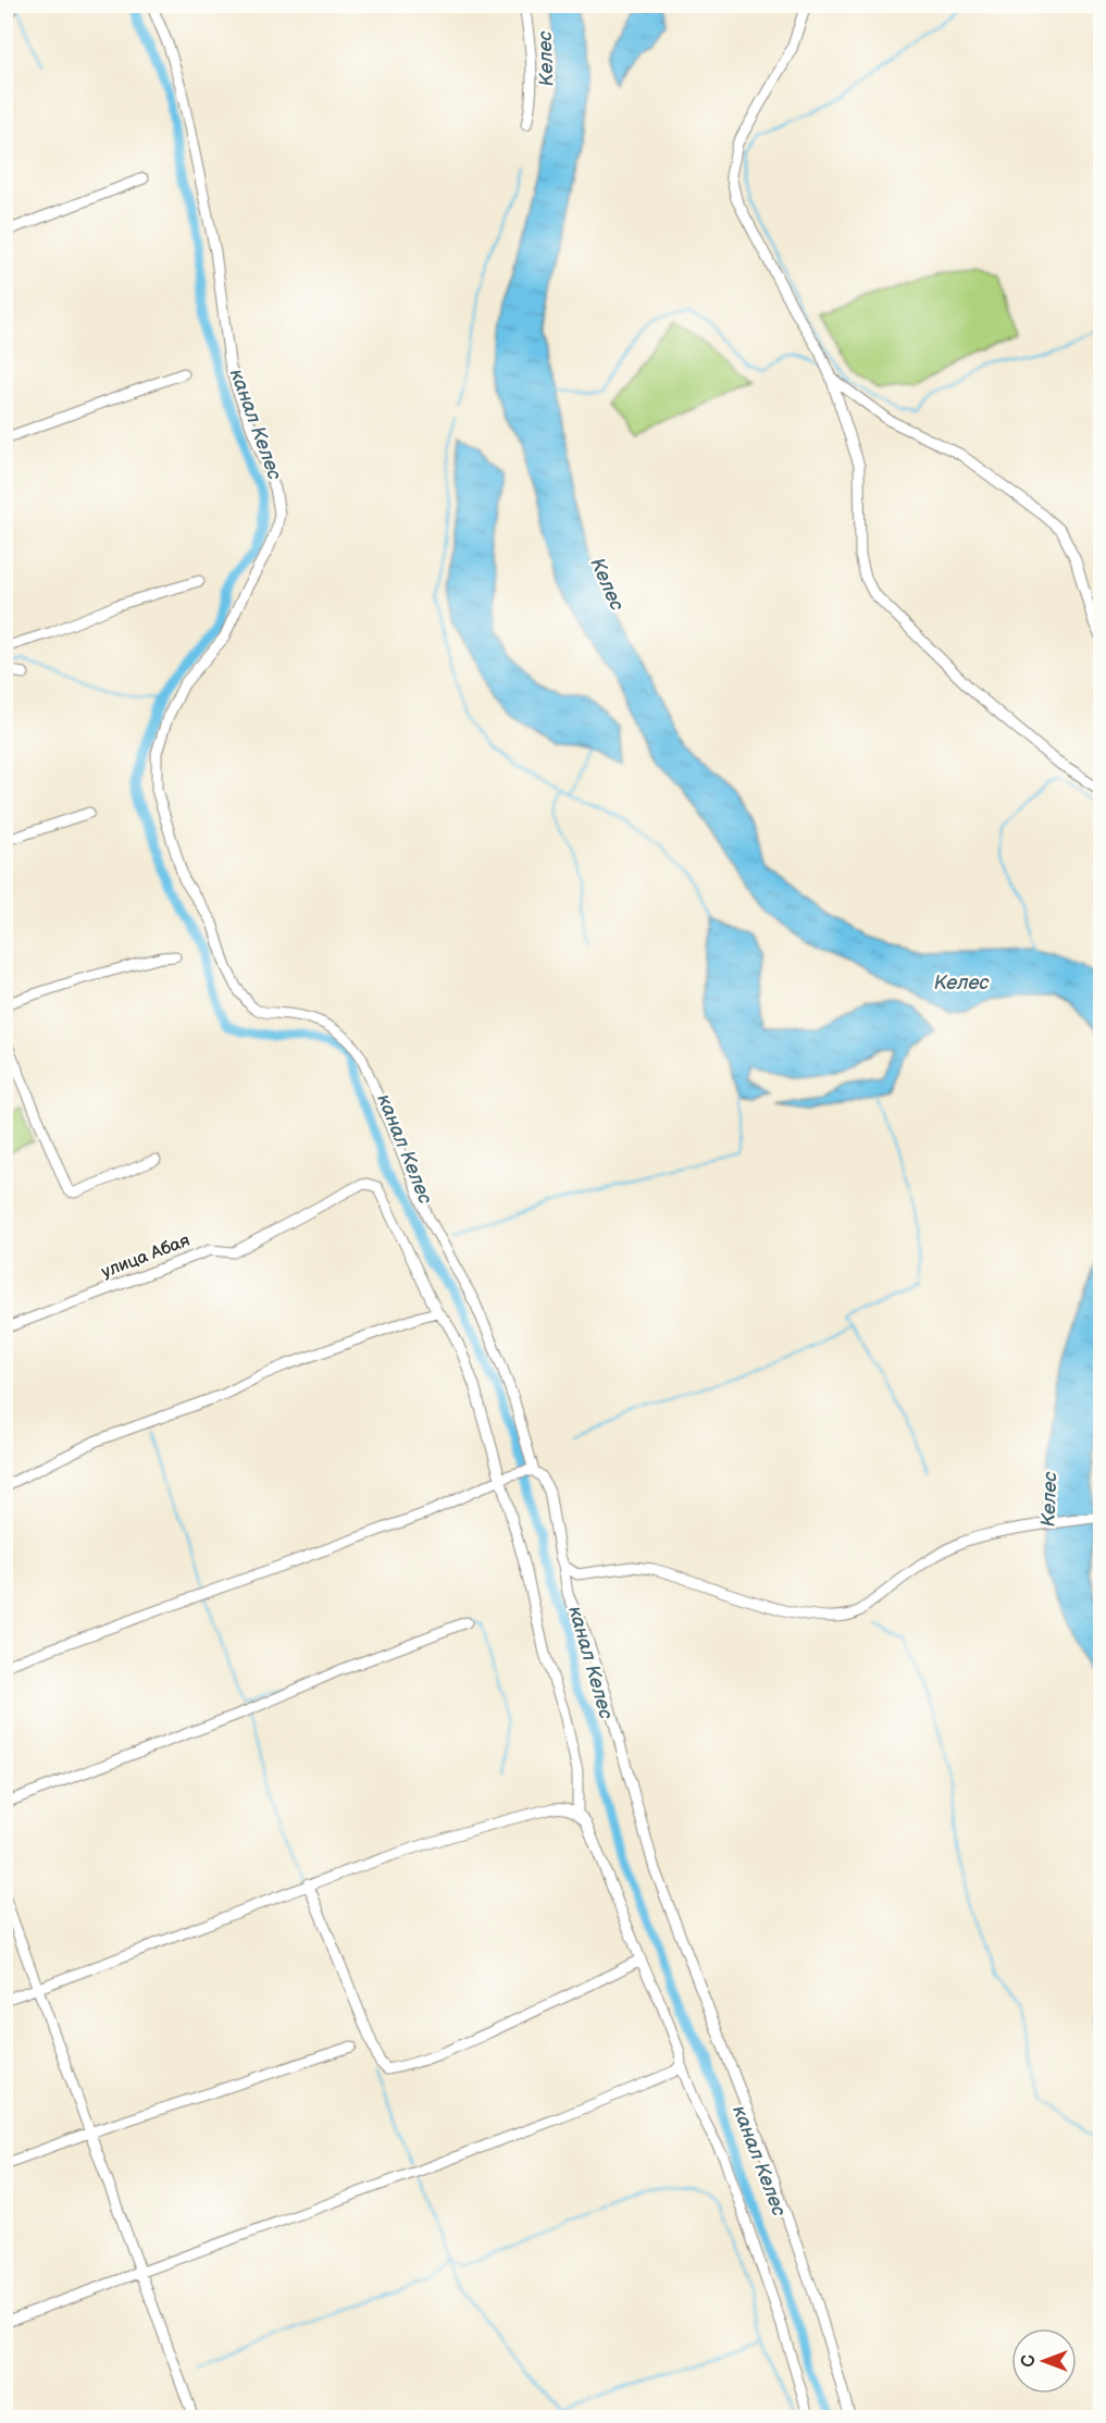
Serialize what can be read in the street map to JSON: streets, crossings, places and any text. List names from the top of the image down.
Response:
{
  "streets": {
    "street": ["улица Абая"]
  },
  "water": ["Келес", "канал Келес"],
  "north": "left"
}
